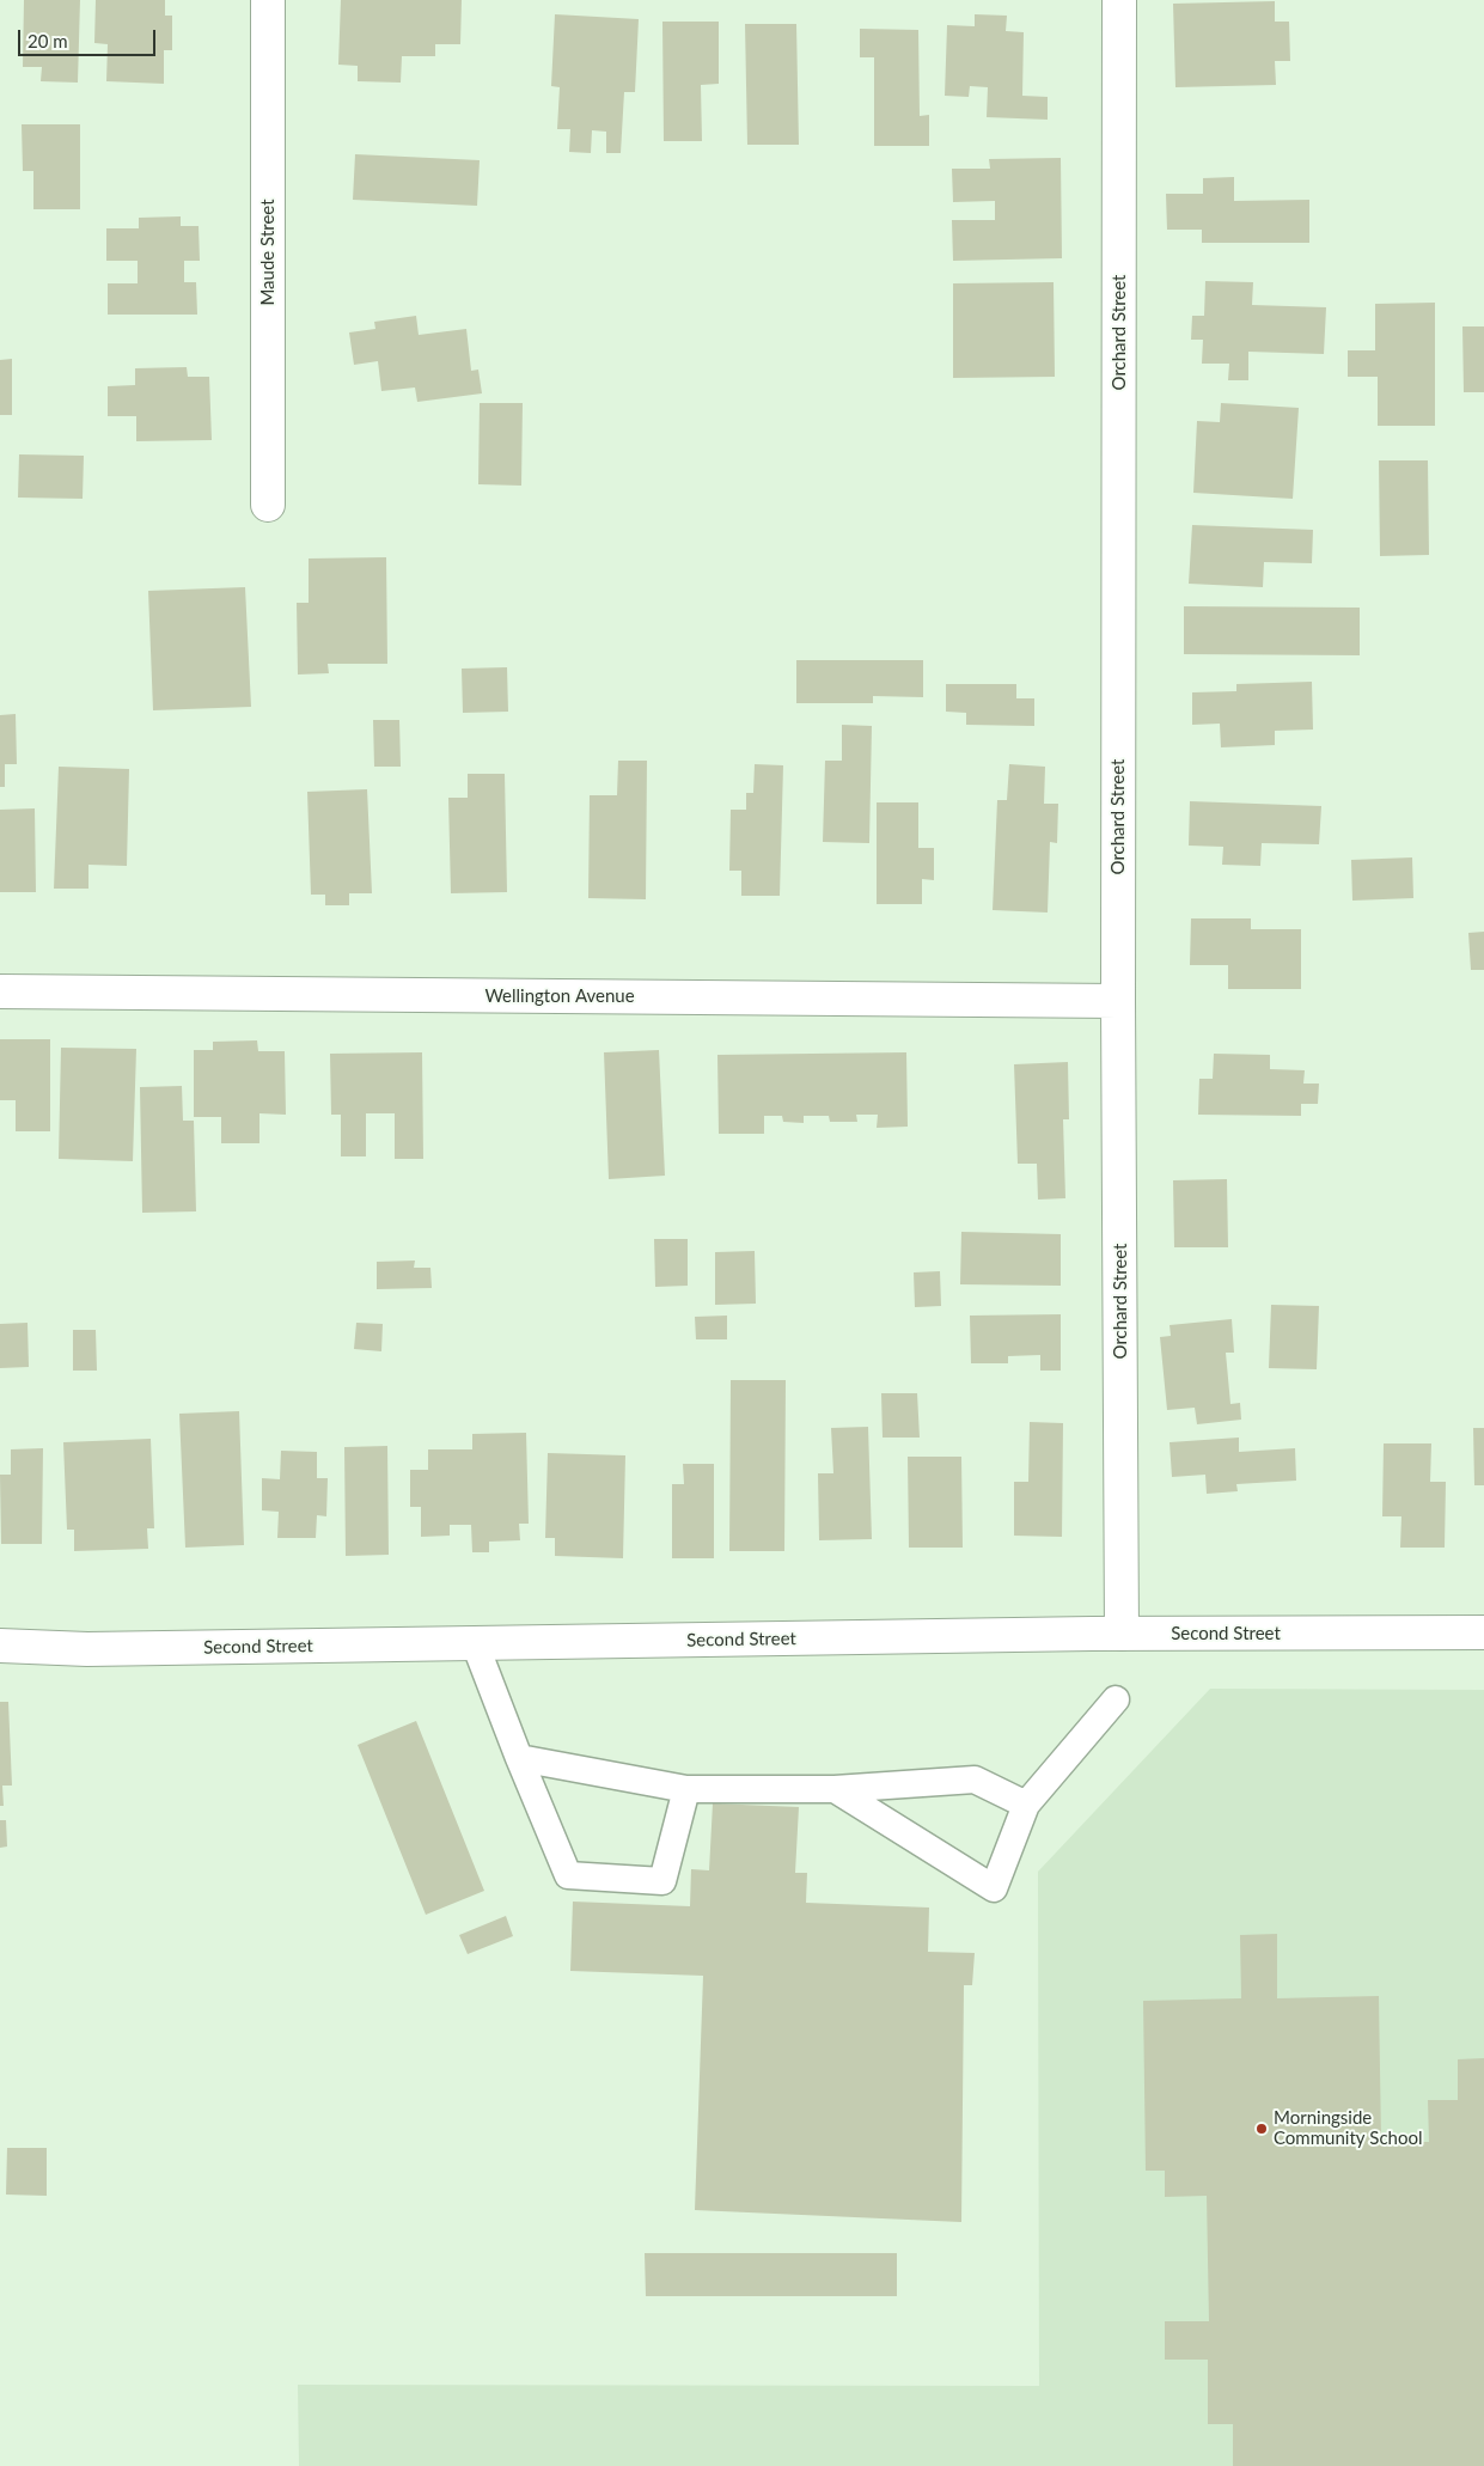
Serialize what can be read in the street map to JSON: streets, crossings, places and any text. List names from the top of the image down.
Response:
{
  "streets": {
    "street": [
      "Maude Street",
      "Orchard Street",
      "Wellington Avenue",
      "Second Street"
    ]
  },
  "crossings": [
    ["Orchard Street", "Wellington Avenue"],
    ["Orchard Street", "Second Street"]
  ],
  "places": ["Morningside Community School"],
  "scale_bar": "20 m"
}
